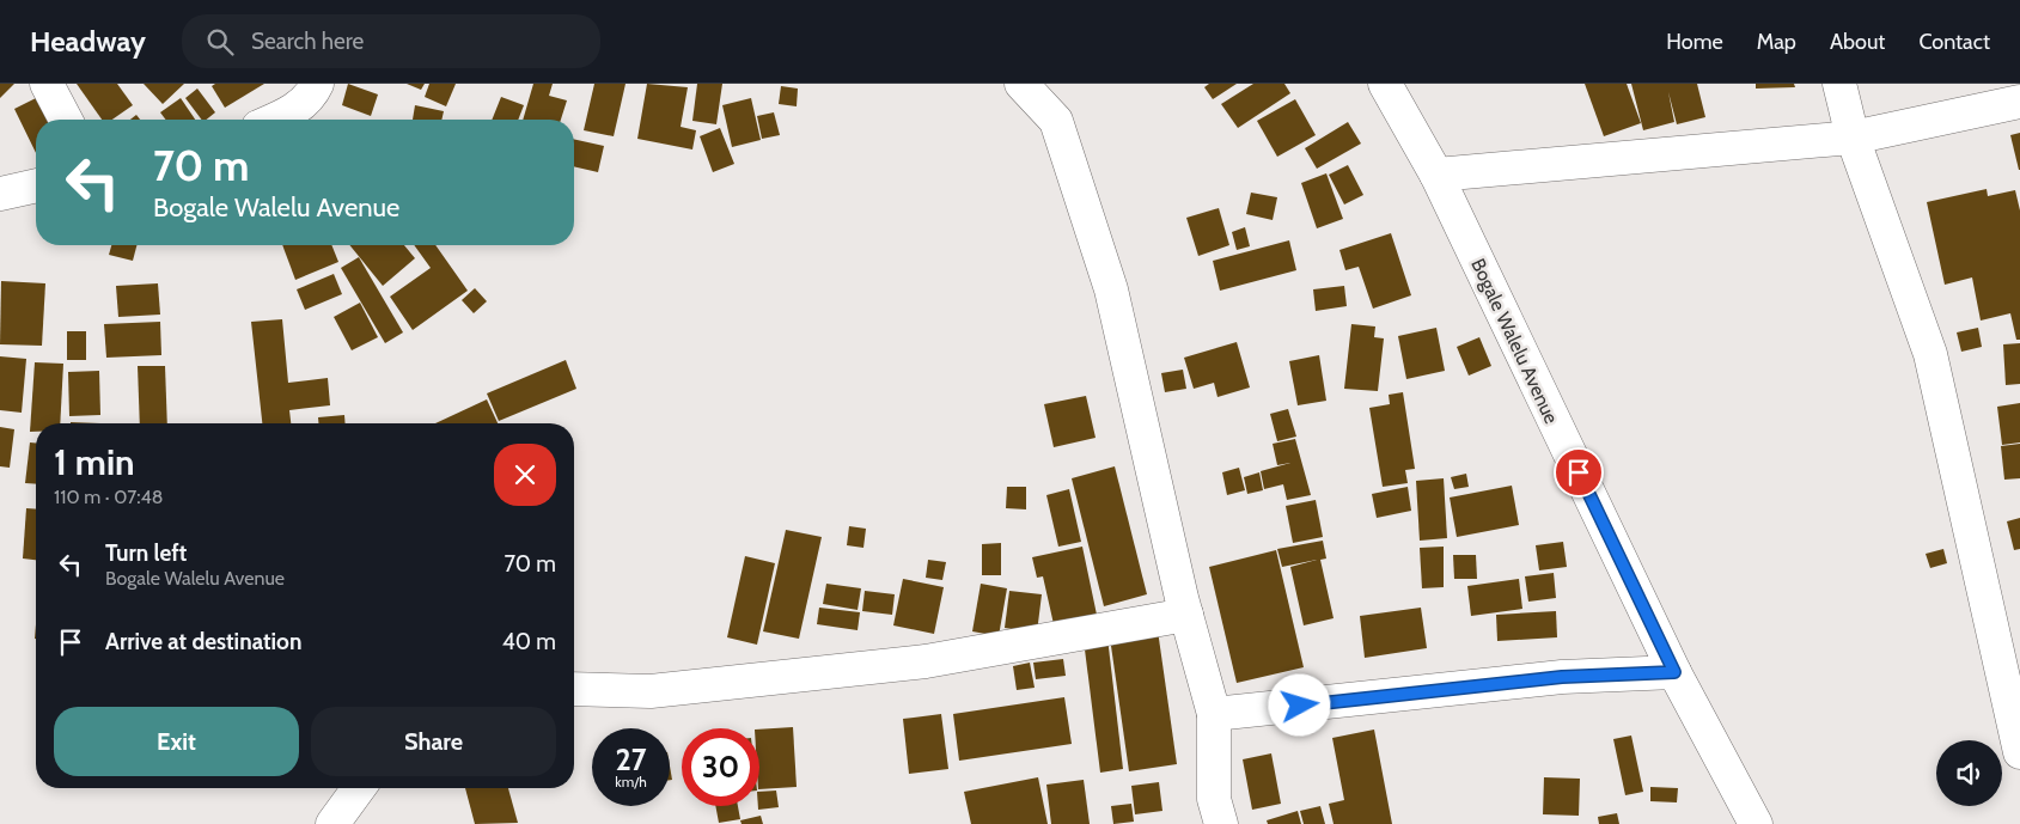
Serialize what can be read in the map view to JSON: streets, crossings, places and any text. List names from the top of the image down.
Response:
{
  "streets": {
    "main road": ["Bogale Walelu Avenue"]
  },
  "page": {
    "header": "Headway",
    "search": "Search here",
    "nav": [
      "Home",
      "Map",
      "About",
      "Contact"
    ],
    "turn": ["70 m", "Bogale Walelu Avenue"],
    "heading": ["1 min", "110 m · 07:48"],
    "list": [
      {
        "name": "Turn left",
        "note": "Bogale Walelu Avenue",
        "value": "70 m"
      },
      {
        "name": "Arrive at destination",
        "value": "40 m"
      }
    ],
    "buttons": ["Exit", "Share"],
    "speed": "27 km/h",
    "limit": "30"
  }
}
